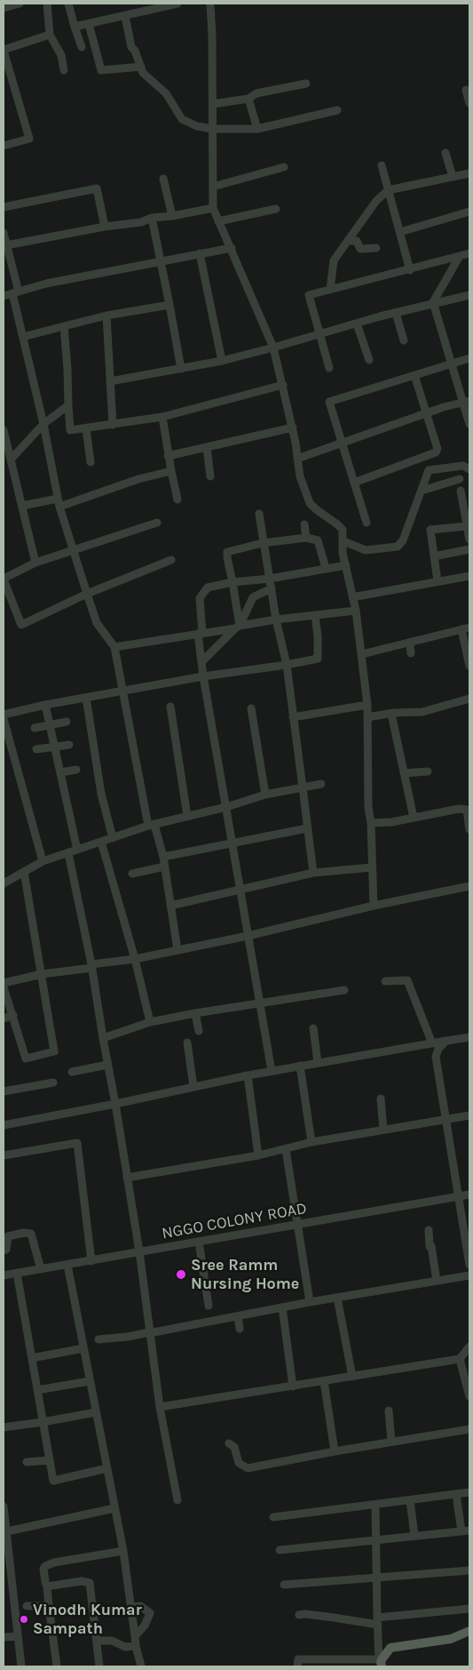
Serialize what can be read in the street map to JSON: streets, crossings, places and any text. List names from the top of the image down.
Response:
{
  "streets": {
    "street": ["NGGO COLONY ROAD"]
  },
  "places": ["Sree Ramm Nursing Home", "Vinodh Kumar Sampath"]
}
